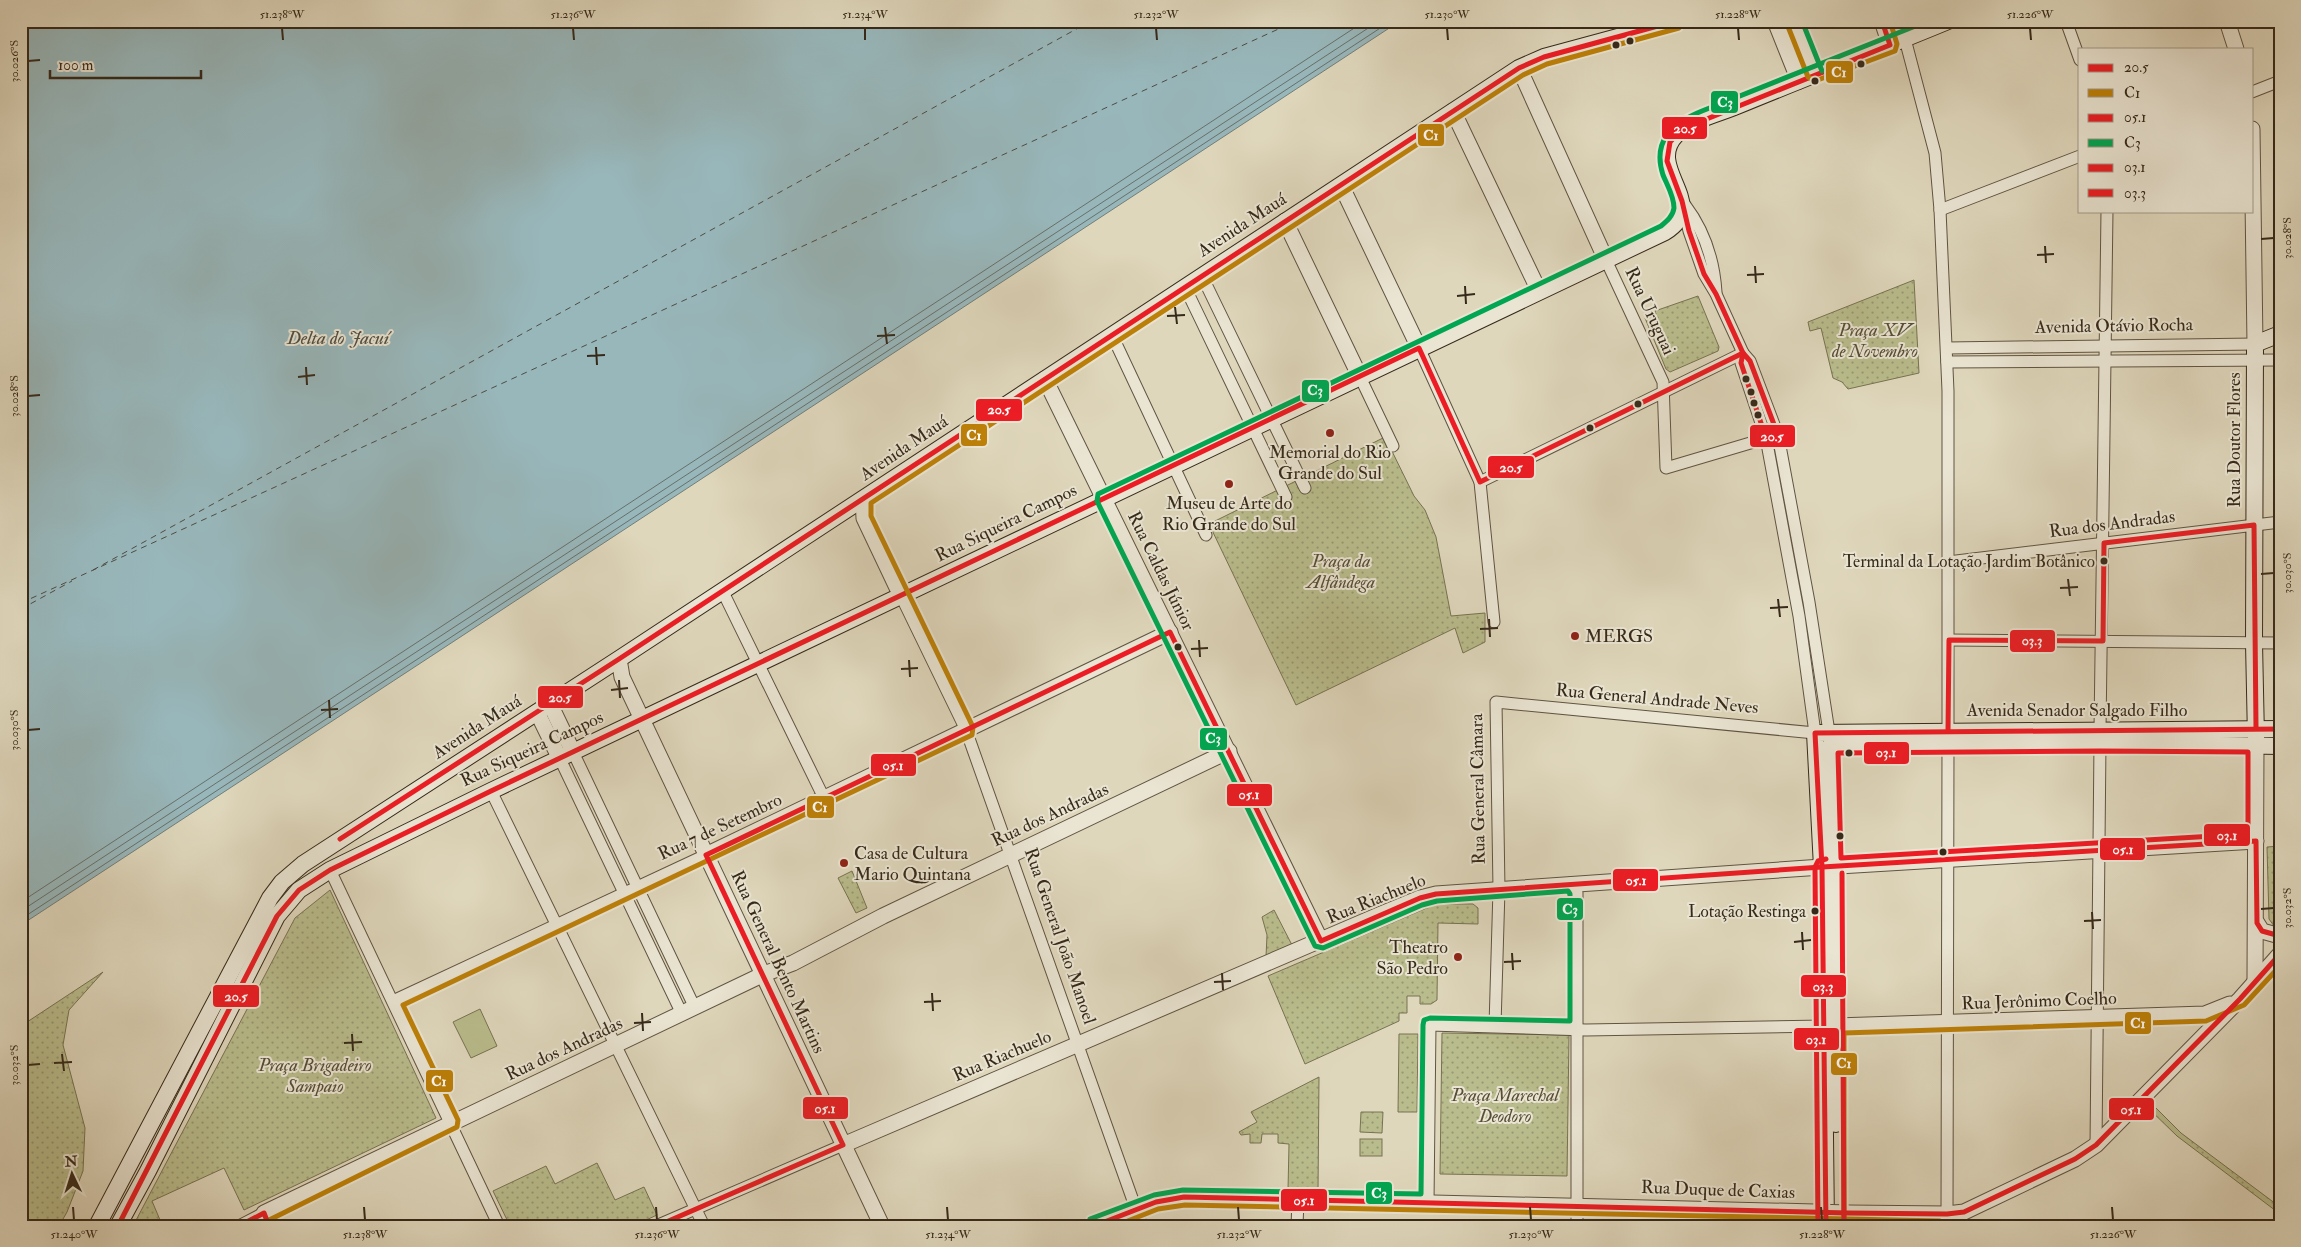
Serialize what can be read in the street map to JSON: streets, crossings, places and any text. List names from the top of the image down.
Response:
{
  "streets": {
    "main road": [
      "Avenida Mauá",
      "Avenida Otávio Rocha",
      "Rua Doutor Flores",
      "Rua Siqueira Campos",
      "Avenida Senador Salgado Filho"
    ],
    "street": [
      "Rua Uruguai",
      "Rua dos Andradas",
      "Rua Caldas Júnior",
      "Rua General Andrade Neves",
      "Rua General Câmara",
      "Rua 7 de Setembro",
      "Rua Riachuelo",
      "Rua General João Manoel",
      "Rua General Bento Martins",
      "Rua Jerônimo Coelho",
      "Rua Duque de Caxias"
    ]
  },
  "crossings": [
    ["Avenida Mauá", "Rua Uruguai"],
    ["Avenida Mauá", "Rua Caldas Júnior"],
    ["Avenida Mauá", "Rua General João Manoel"],
    ["Avenida Mauá", "Rua General Bento Martins"],
    ["Rua Uruguai", "Rua Siqueira Campos"],
    ["Avenida Otávio Rocha", "Rua Doutor Flores"],
    ["Rua Doutor Flores", "Rua dos Andradas"],
    ["Rua Doutor Flores", "Avenida Senador Salgado Filho"],
    ["Rua Doutor Flores", "Rua Riachuelo"],
    ["Rua Doutor Flores", "Rua Duque de Caxias"],
    ["Rua Siqueira Campos", "Rua Caldas Júnior"],
    ["Rua Siqueira Campos", "Rua General João Manoel"],
    ["Rua Siqueira Campos", "Rua General Bento Martins"],
    ["Rua dos Andradas", "Rua Caldas Júnior"],
    ["Rua dos Andradas", "Rua General João Manoel"],
    ["Rua dos Andradas", "Rua General Bento Martins"],
    ["Rua Caldas Júnior", "Rua 7 de Setembro"],
    ["Rua Caldas Júnior", "Rua Riachuelo"],
    ["Rua General Andrade Neves", "Avenida Senador Salgado Filho"],
    ["Rua General Andrade Neves", "Rua General Câmara"],
    ["Rua General Câmara", "Rua Riachuelo"],
    ["Rua 7 de Setembro", "Rua General João Manoel"],
    ["Rua 7 de Setembro", "Rua General Bento Martins"],
    ["Rua Riachuelo", "Rua General João Manoel"],
    ["Rua Riachuelo", "Rua General Bento Martins"],
    ["Rua General João Manoel", "Rua Duque de Caxias"],
    ["Rua Jerônimo Coelho", "Rua Duque de Caxias"]
  ],
  "water": ["Delta do Jacuí"],
  "parks": [
    "Praça XV de Novembro",
    "Praça da Alfândega",
    "Praça Brigadeiro Sampaio",
    "Praça Marechal Deodoro"
  ],
  "places": [
    "Memorial do Rio Grande do Sul",
    "Museu de Arte do Rio Grande do Sul",
    "Terminal da Lotação Jardim Botânico",
    "MERGS",
    "Casa de Cultura Mario Quintana",
    "Lotação Restinga",
    "Theatro São Pedro"
  ],
  "lines": [
    "transit line 20.5",
    "transit line C1",
    "transit line C3",
    "transit line 03.3",
    "transit line 05.1",
    "transit line 03.1"
  ],
  "legend": [
    "20.5",
    "C1",
    "05.1",
    "C3",
    "03.1",
    "03.3"
  ],
  "scale_bar": "100 m",
  "north": "top",
  "coordinates": [
    "51.238°W",
    "51.236°W",
    "51.234°W",
    "51.232°W",
    "51.230°W",
    "51.228°W",
    "51.226°W",
    "30.026°S",
    "30.028°S",
    "30.030°S",
    "30.032°S",
    "51.240°W"
  ]
}
